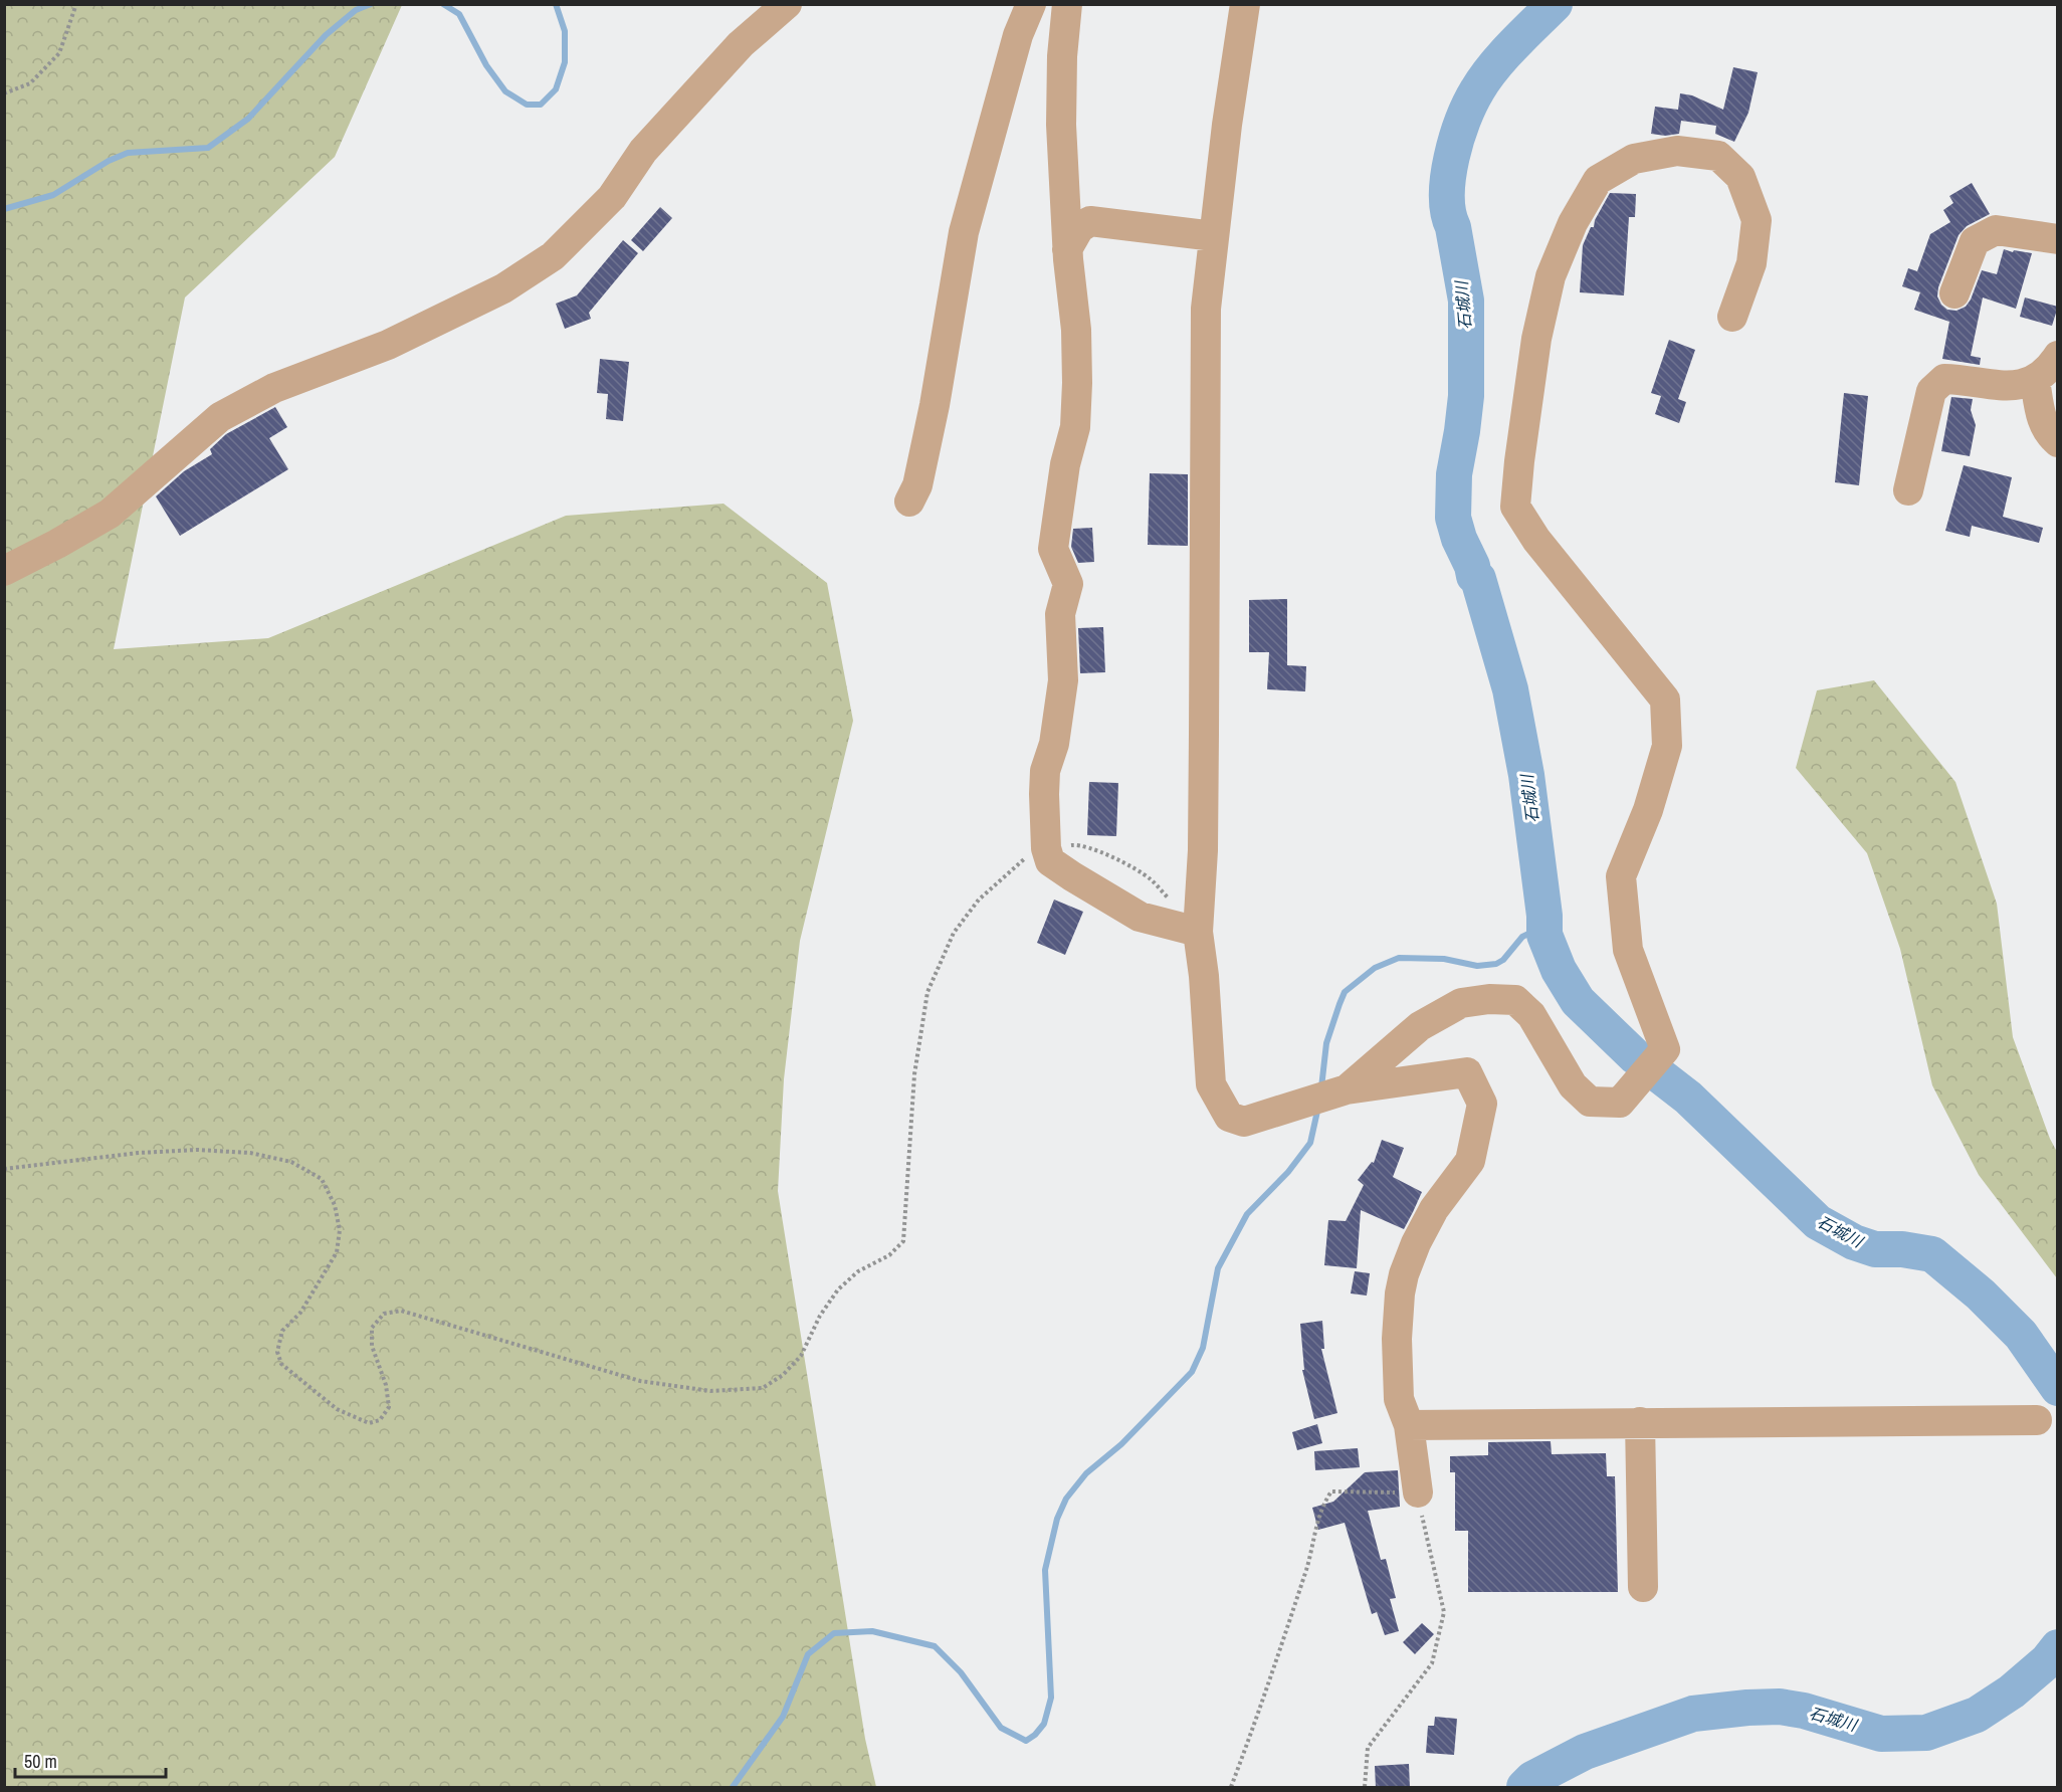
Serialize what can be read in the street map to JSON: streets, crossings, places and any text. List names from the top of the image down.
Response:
{
  "water": ["石城川"],
  "scale_bar": "50 m"
}
